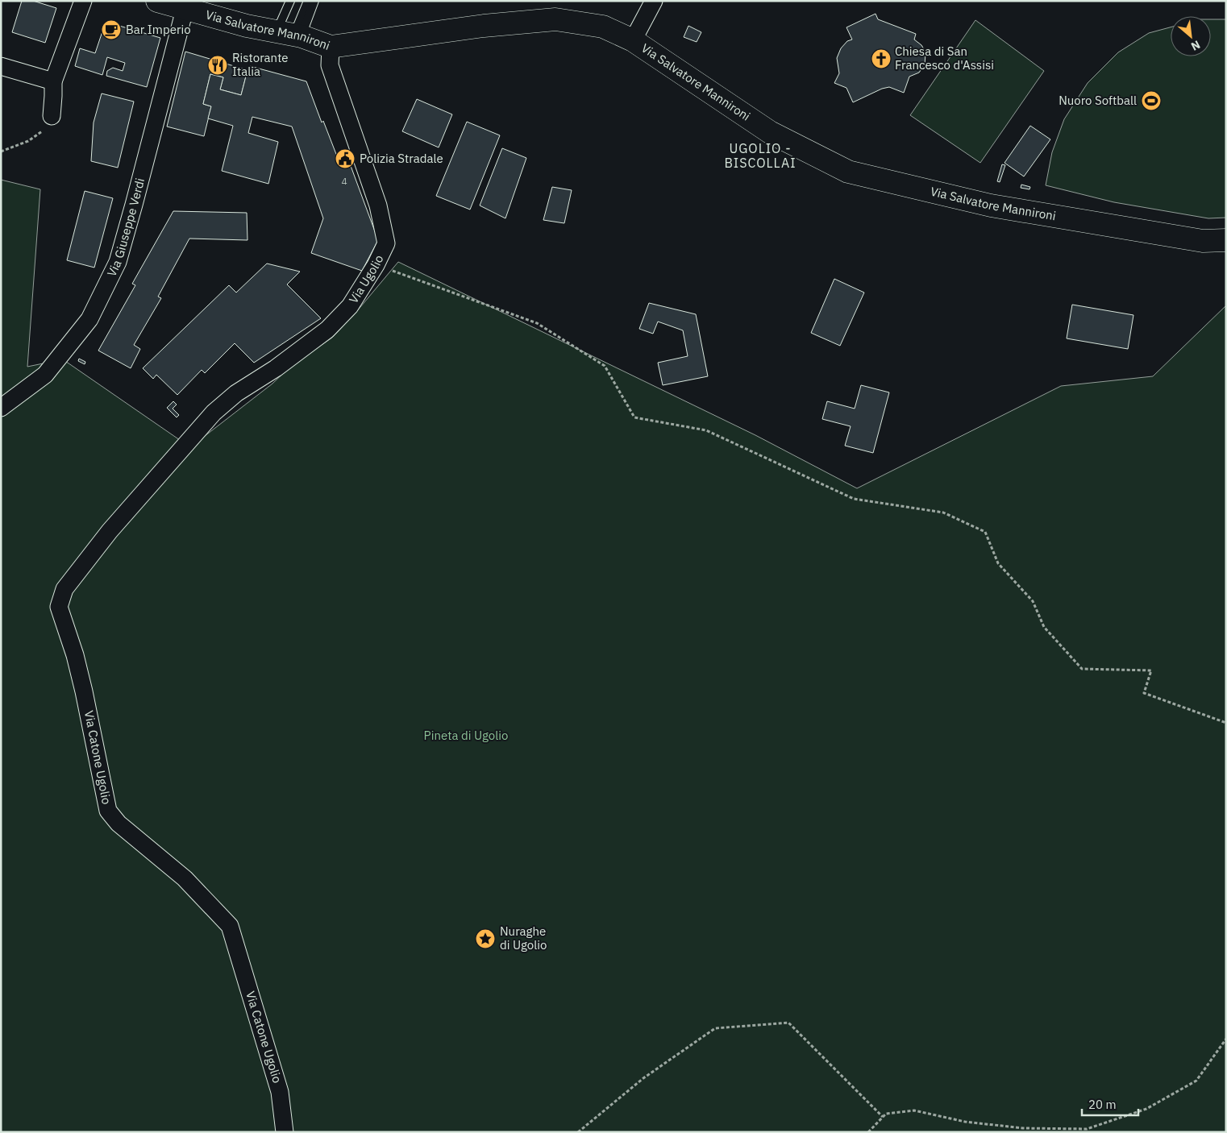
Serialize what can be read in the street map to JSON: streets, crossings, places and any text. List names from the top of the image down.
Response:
{
  "streets": {
    "street": [
      "Via Salvatore Mannironi",
      "Via Giuseppe Verdi",
      "Via Ugolio",
      "Via Catone Ugolio"
    ]
  },
  "crossings": [
    ["Via Salvatore Mannironi", "Via Giuseppe Verdi"],
    ["Via Salvatore Mannironi", "Via Ugolio"],
    ["Via Ugolio", "Via Catone Ugolio"]
  ],
  "districts": ["UGOLIO - BISCOLLAI"],
  "parks": ["Pineta di Ugolio"],
  "places": {
    "cafe": ["Bar Imperio"],
    "church": ["Chiesa di San Francesco d'Assisi"],
    "restaurant": ["Ristorante Italia"],
    "sports": ["Nuoro Softball"],
    "public building": ["Polizia Stradale"],
    "place": ["Nuraghe di Ugolio"]
  },
  "house_numbers": ["4"],
  "scale_bar": "20 m",
  "north": "bottom right"
}
